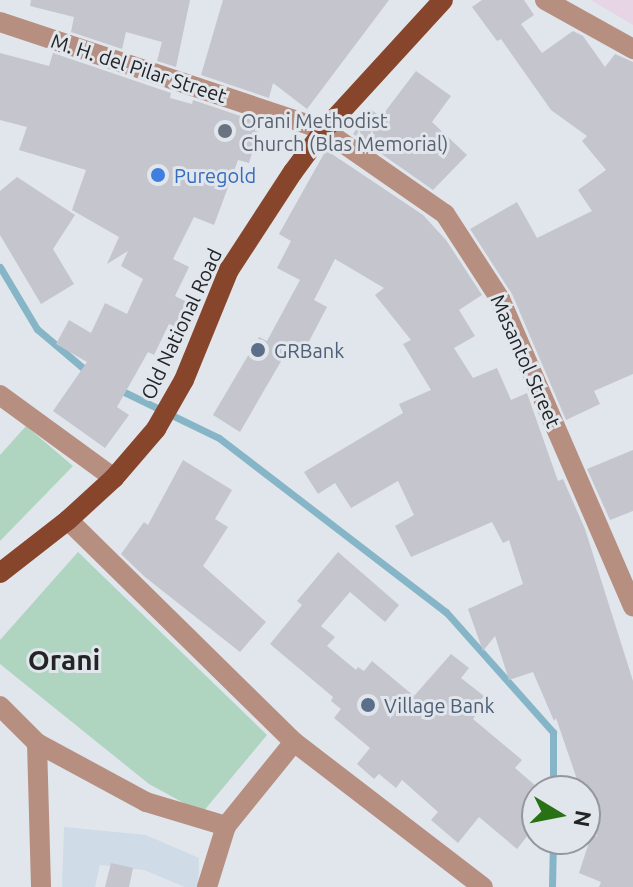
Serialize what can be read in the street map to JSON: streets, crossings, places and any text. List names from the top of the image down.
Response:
{
  "streets": {
    "main road": ["Old National Road"],
    "street": ["M. H. del Pilar Street", "Masantol Street"]
  },
  "crossings": [
    ["M. H. del Pilar Street", "Old National Road"],
    ["M. H. del Pilar Street", "Masantol Street"],
    ["Old National Road", "Masantol Street"]
  ],
  "districts": ["Orani"],
  "places": [
    "Orani Methodist Church (Blas Memorial)",
    "Puregold",
    "GRBank",
    "Village Bank"
  ],
  "north": "right"
}
